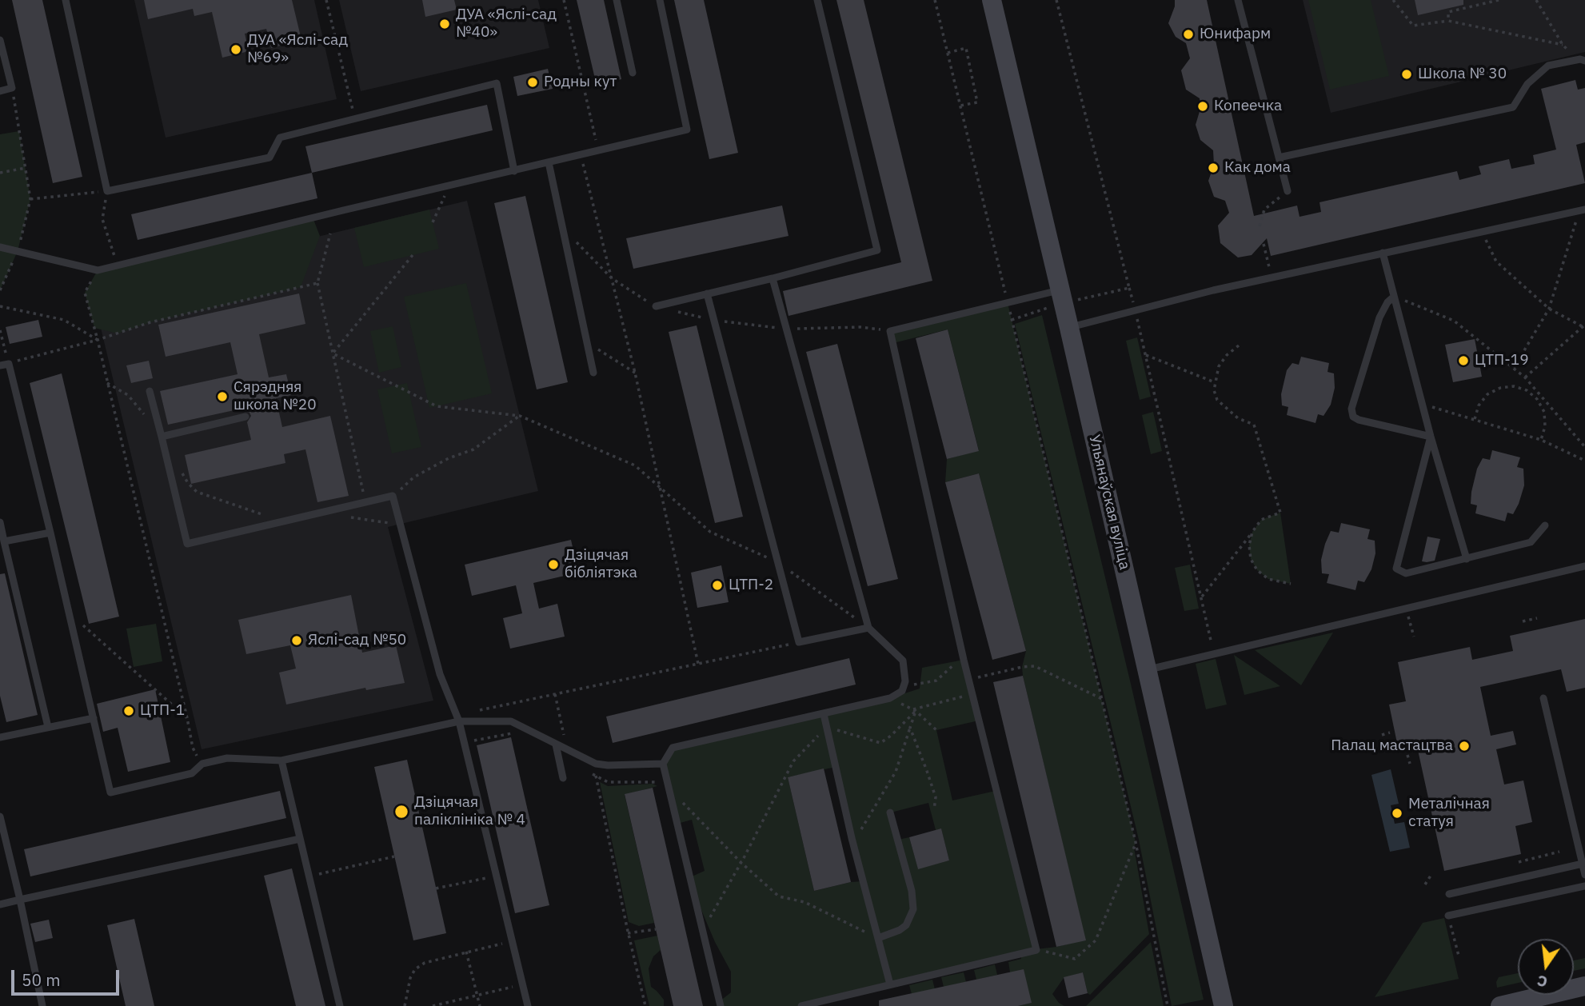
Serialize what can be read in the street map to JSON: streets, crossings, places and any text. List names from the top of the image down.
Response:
{
  "streets": {
    "main road": ["Ульянаўская вуліца"]
  },
  "places": [
    "ДУА «Яслі-сад №40»",
    "Юнифарм",
    "ДУА «Яслі-сад №69»",
    "Школа № 30",
    "Родны кут",
    "Копеечка",
    "Как дома",
    "ЦТП-19",
    "Сярэдняя школа №20",
    "Дзіцячая бібліятэка",
    "ЦТП-2",
    "Яслі-сад №50",
    "ЦТП-1",
    "Палац мастацтва",
    "Дзіцячая паліклініка № 4",
    "Металічная статуя"
  ],
  "scale_bar": "50 m",
  "north": "bottom"
}
